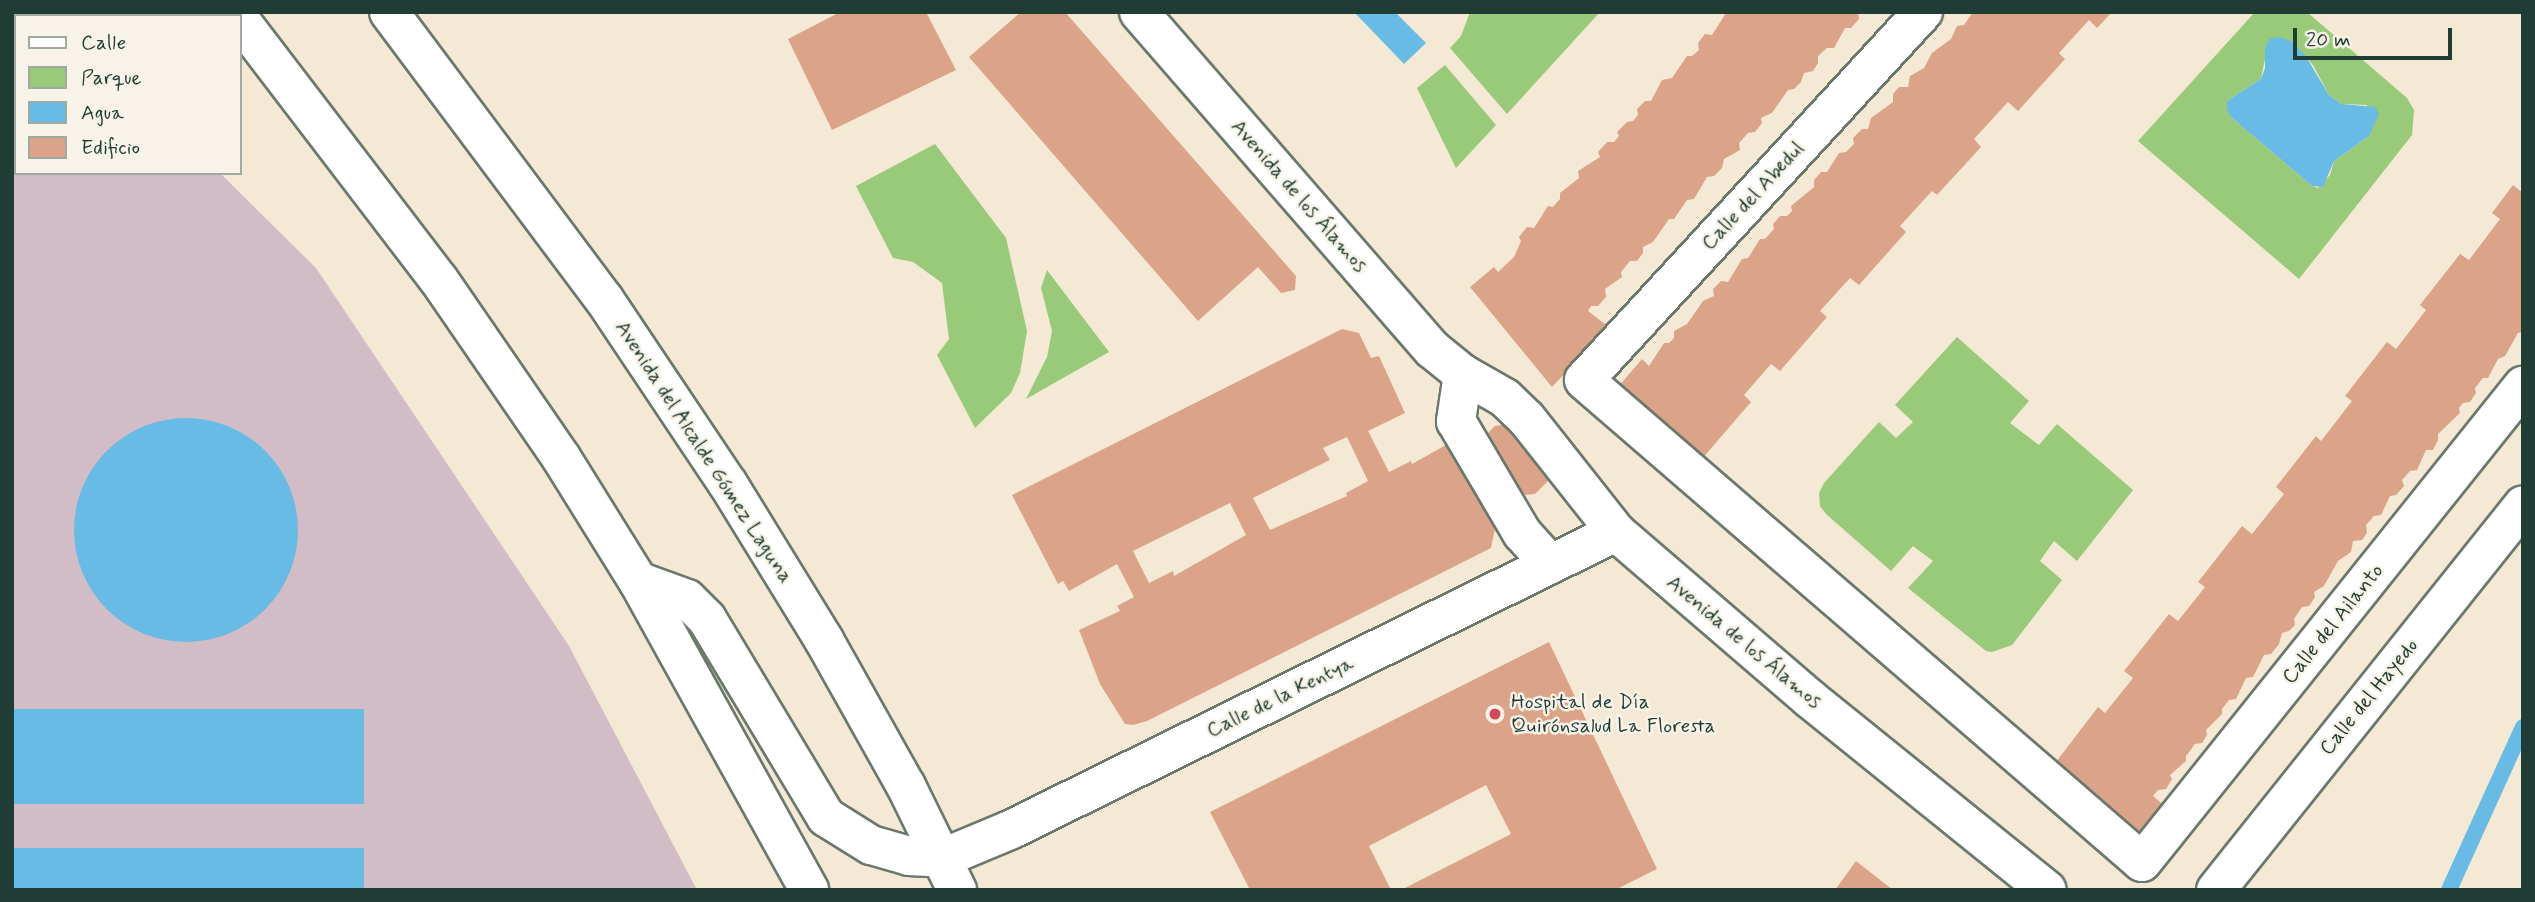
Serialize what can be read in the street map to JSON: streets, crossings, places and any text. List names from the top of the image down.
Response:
{
  "streets": {
    "street": [
      "Avenida de los Álamos",
      "Calle del Abedul",
      "Avenida del Alcalde Gómez Laguna",
      "Calle del Ailanto",
      "Calle de la Kentya",
      "Calle del Hayedo"
    ]
  },
  "crossings": [
    ["Avenida de los Álamos", "Calle de la Kentya"],
    ["Calle del Abedul", "Calle del Ailanto"],
    ["Avenida del Alcalde Gómez Laguna", "Calle de la Kentya"]
  ],
  "places": ["Hospital de Día Quirónsalud La Floresta"],
  "legend": [
    "Calle",
    "Parque",
    "Agua",
    "Edificio"
  ],
  "scale_bar": "20 m"
}
